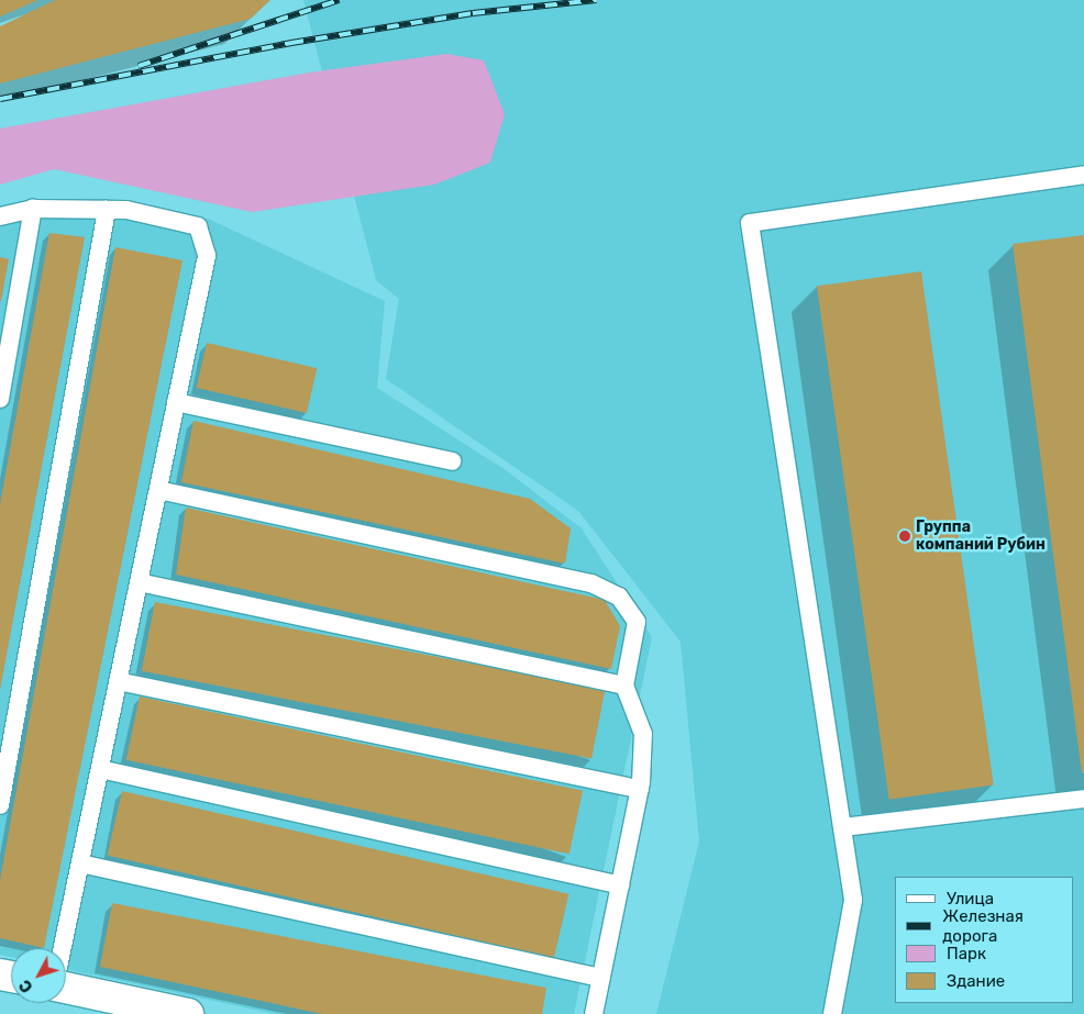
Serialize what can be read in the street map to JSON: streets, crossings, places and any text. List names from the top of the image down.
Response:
{
  "places": ["Группа компаний Рубин"],
  "legend": [
    "Улица",
    "Железная дорога",
    "Парк",
    "Здание"
  ],
  "north": "bottom left"
}
